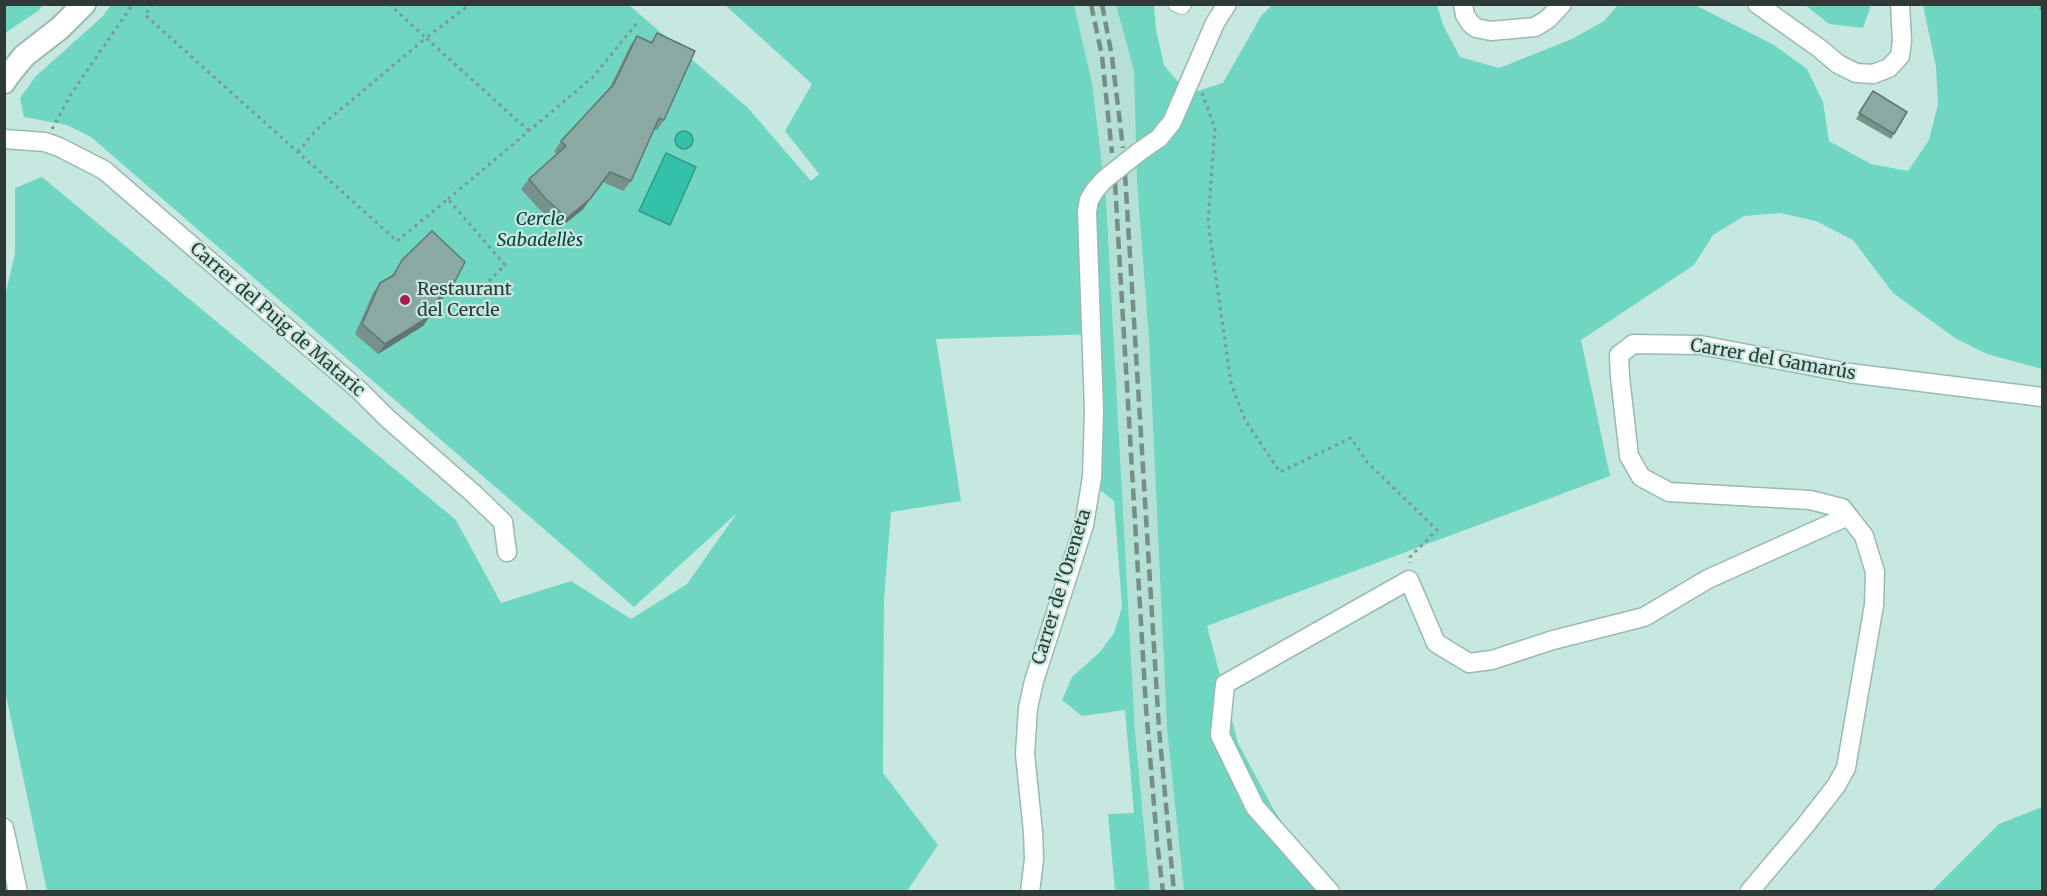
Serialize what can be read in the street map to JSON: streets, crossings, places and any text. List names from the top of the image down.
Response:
{
  "streets": {
    "street": ["Carrer del Puig de Mataric", "Carrer del Gamarús", "Carrer de l'Oreneta"]
  },
  "parks": ["Cercle Sabadellès"],
  "places": ["Restaurant del Cercle"]
}
